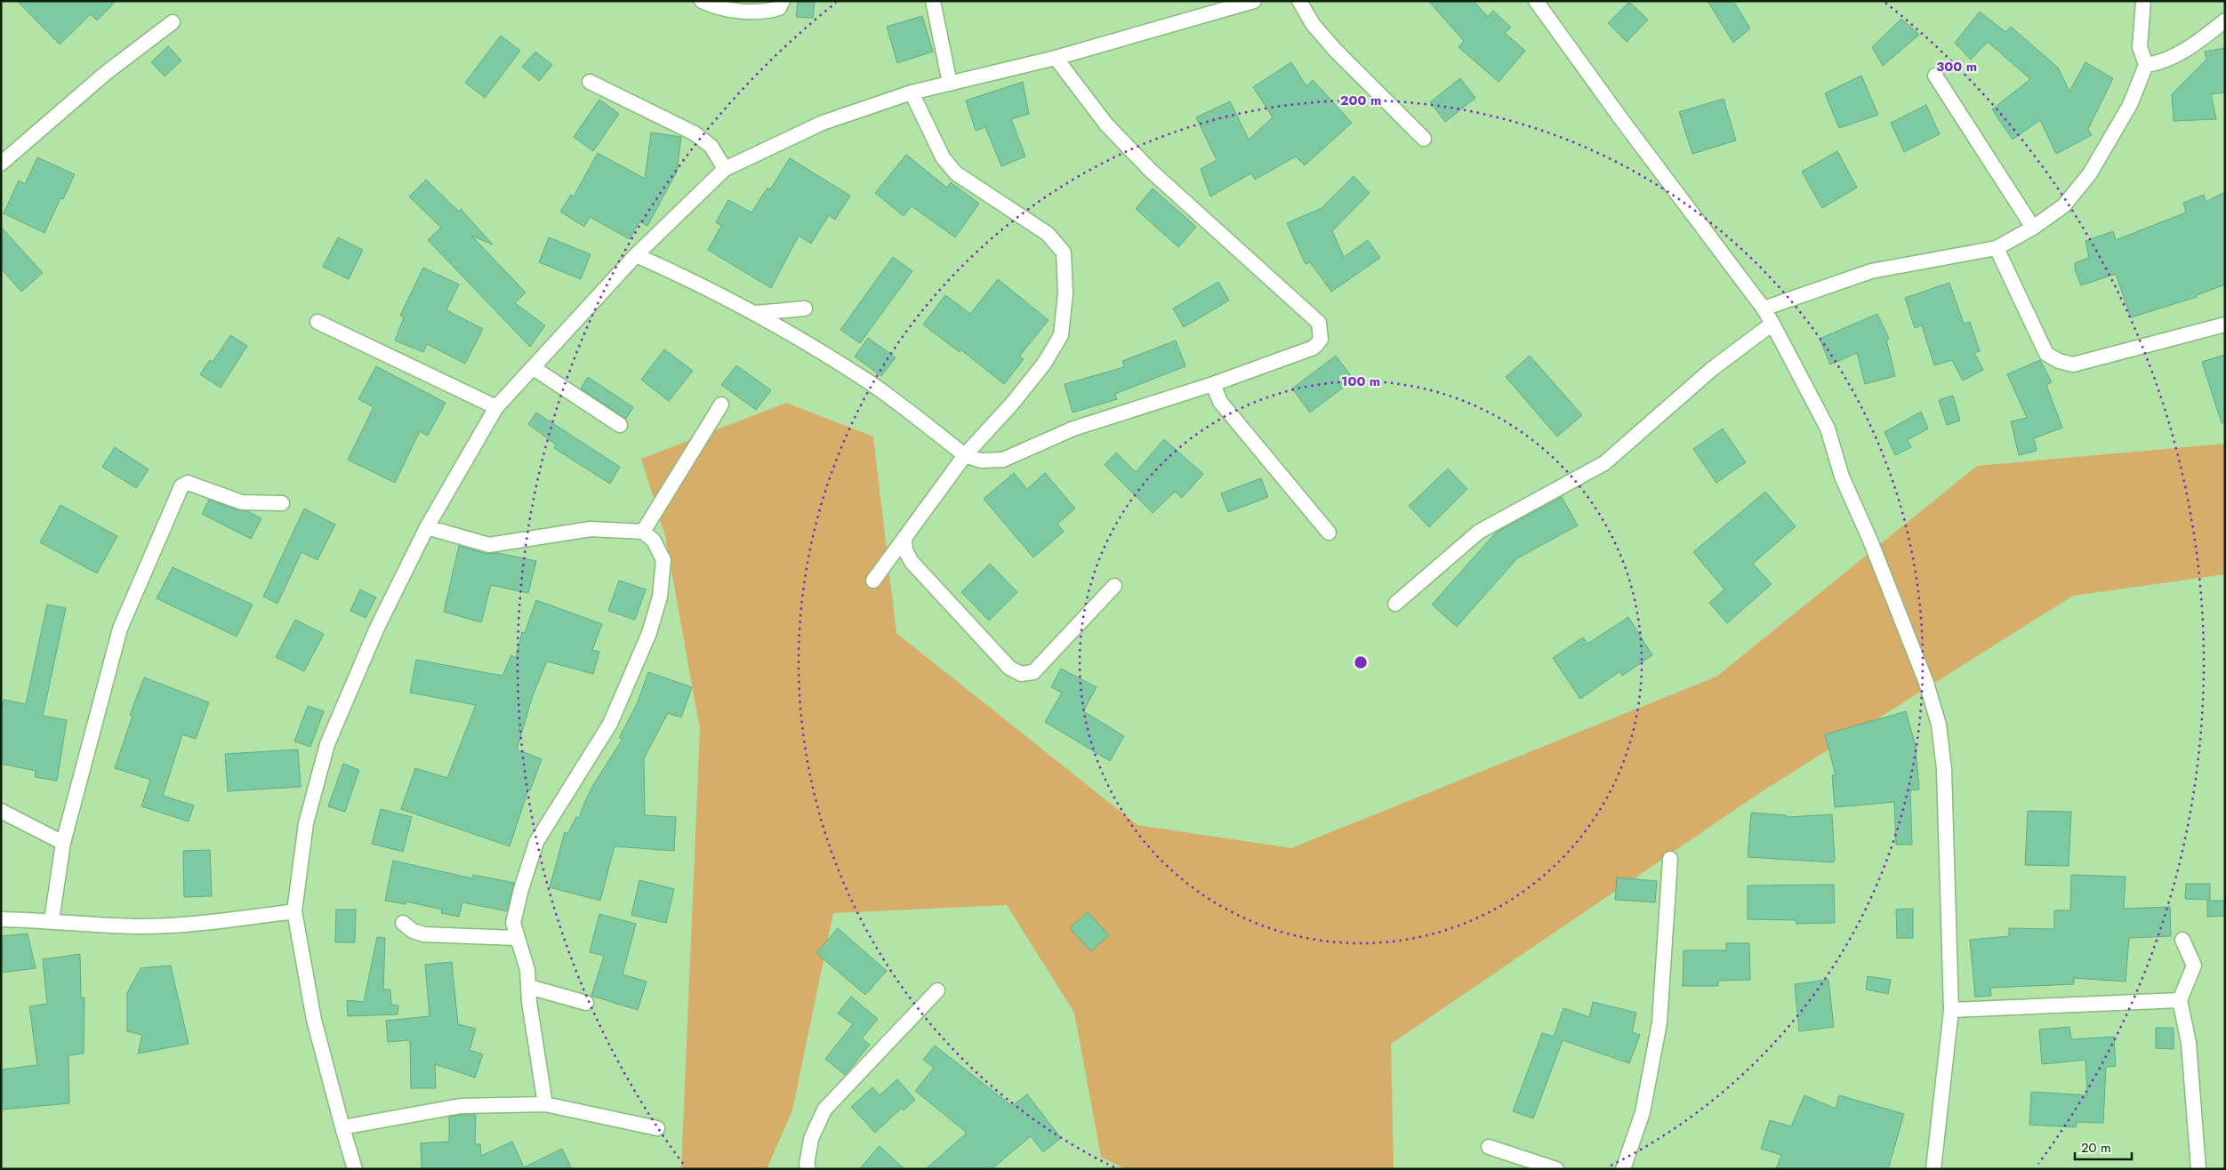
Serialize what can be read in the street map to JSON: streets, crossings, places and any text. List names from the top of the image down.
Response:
{
  "scale_bar": "20 m",
  "rings": ["300 m", "200 m", "100 m"]
}
